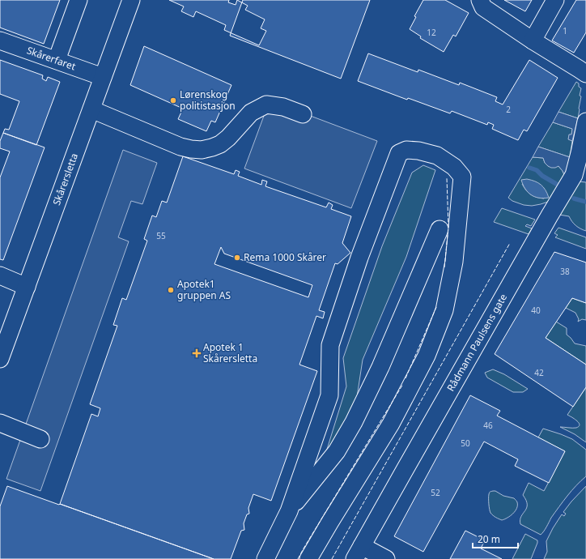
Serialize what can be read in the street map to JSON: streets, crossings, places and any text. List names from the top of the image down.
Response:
{
  "streets": {
    "street": ["Skårerfaret", "Skårersletta", "Rådmann Paulsens gate"]
  },
  "crossings": [
    ["Skårerfaret", "Skårersletta"]
  ],
  "places": {
    "other": ["Lørenskog politistasjon", "Rema 1000 Skårer", "Apotek1 gruppen AS"],
    "health": ["Apotek 1 Skårersletta"]
  },
  "house_numbers": [
    "1",
    "12",
    "2",
    "55",
    "38",
    "40",
    "42",
    "46",
    "50",
    "52"
  ],
  "scale_bar": "20 m"
}
